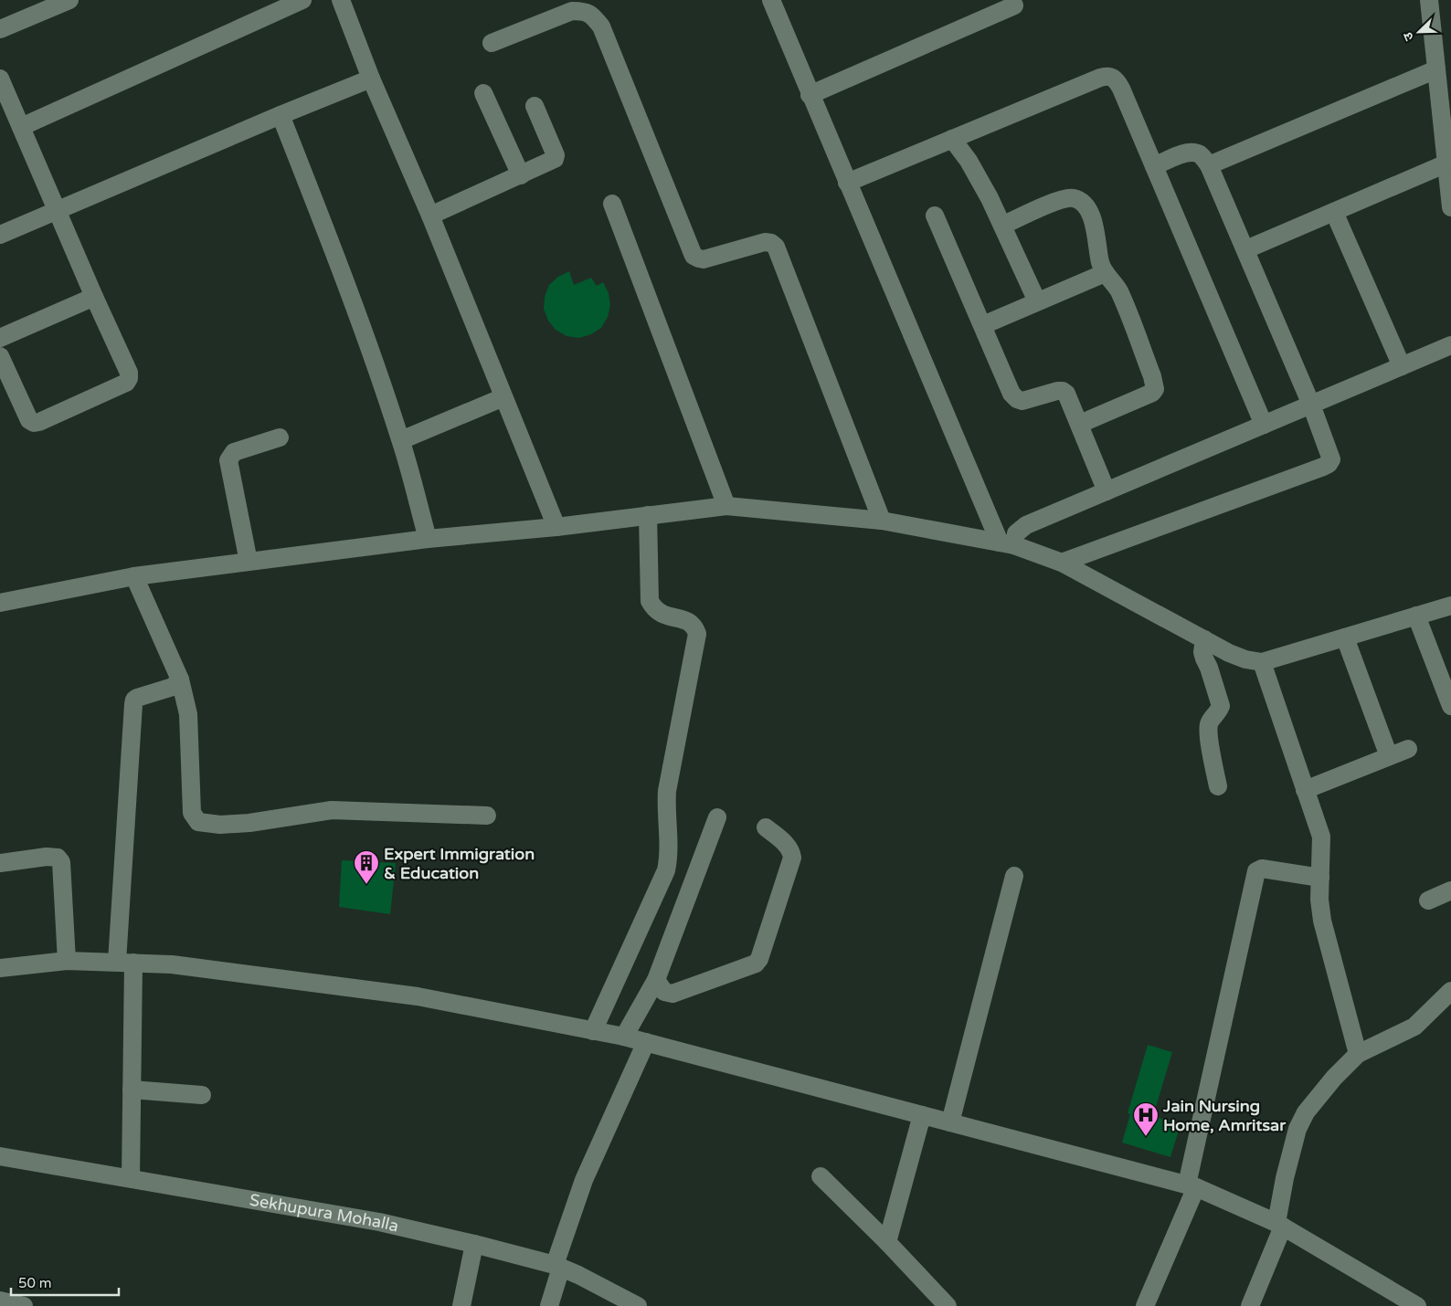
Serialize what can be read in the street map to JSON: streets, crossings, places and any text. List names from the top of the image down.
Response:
{
  "streets": {
    "street": ["Sekhupura Mohalla"]
  },
  "places": {
    "building": ["Expert Immigration & Education"],
    "hospital": ["Jain Nursing Home, Amritsar"]
  },
  "scale_bar": "50 m",
  "north": "bottom left"
}
